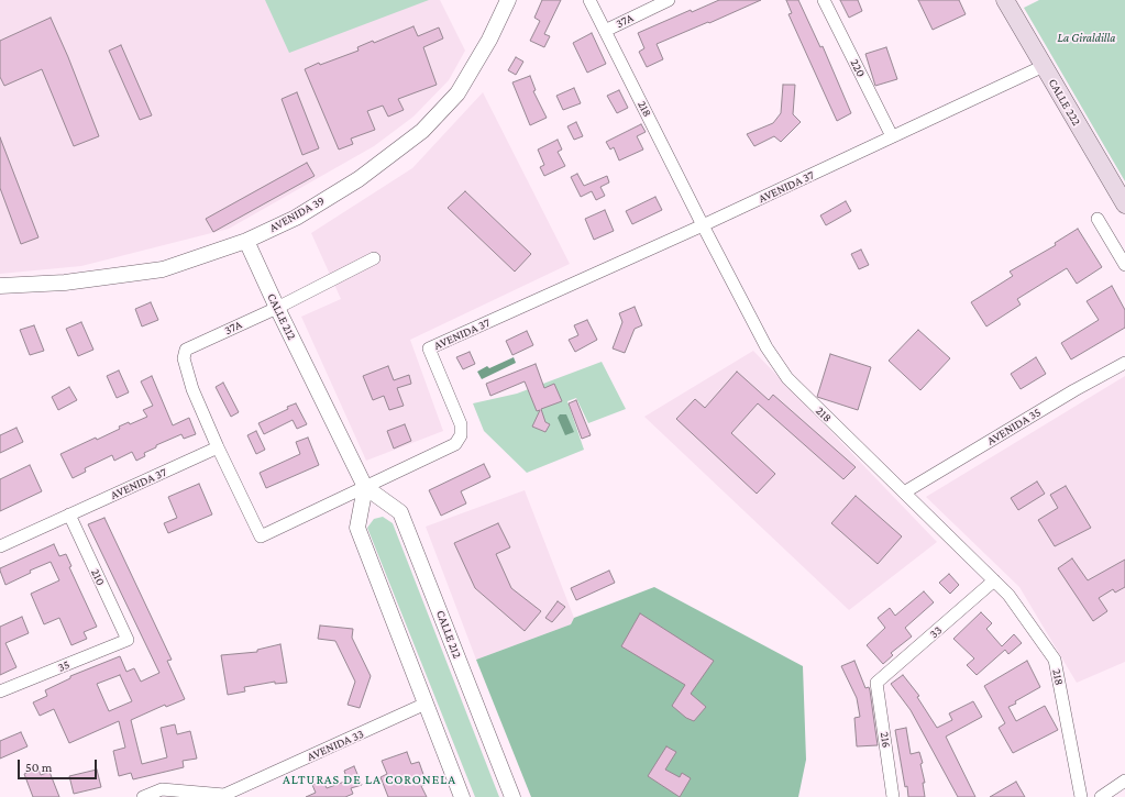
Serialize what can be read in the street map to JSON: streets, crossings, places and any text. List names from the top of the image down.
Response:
{
  "streets": {
    "main road": ["CALLE 222"],
    "street": [
      "37A",
      "220",
      "218",
      "AVENIDA 37",
      "AVENIDA 39",
      "CALLE 212",
      "AVENIDA 35",
      "210",
      "33",
      "35",
      "216",
      "AVENIDA 33"
    ]
  },
  "crossings": [
    ["37A", "218"],
    ["37A", "AVENIDA 37"],
    ["37A", "CALLE 212"],
    ["220", "AVENIDA 37"],
    ["CALLE 222", "AVENIDA 37"],
    ["218", "AVENIDA 37"],
    ["218", "AVENIDA 35"],
    ["218", "33"],
    ["AVENIDA 37", "CALLE 212"],
    ["AVENIDA 37", "210"],
    ["AVENIDA 39", "CALLE 212"],
    ["210", "35"],
    ["33", "216"]
  ],
  "districts": ["ALTURAS DE LA CORONELA"],
  "parks": ["La Giraldilla"],
  "scale_bar": "50 m"
}
